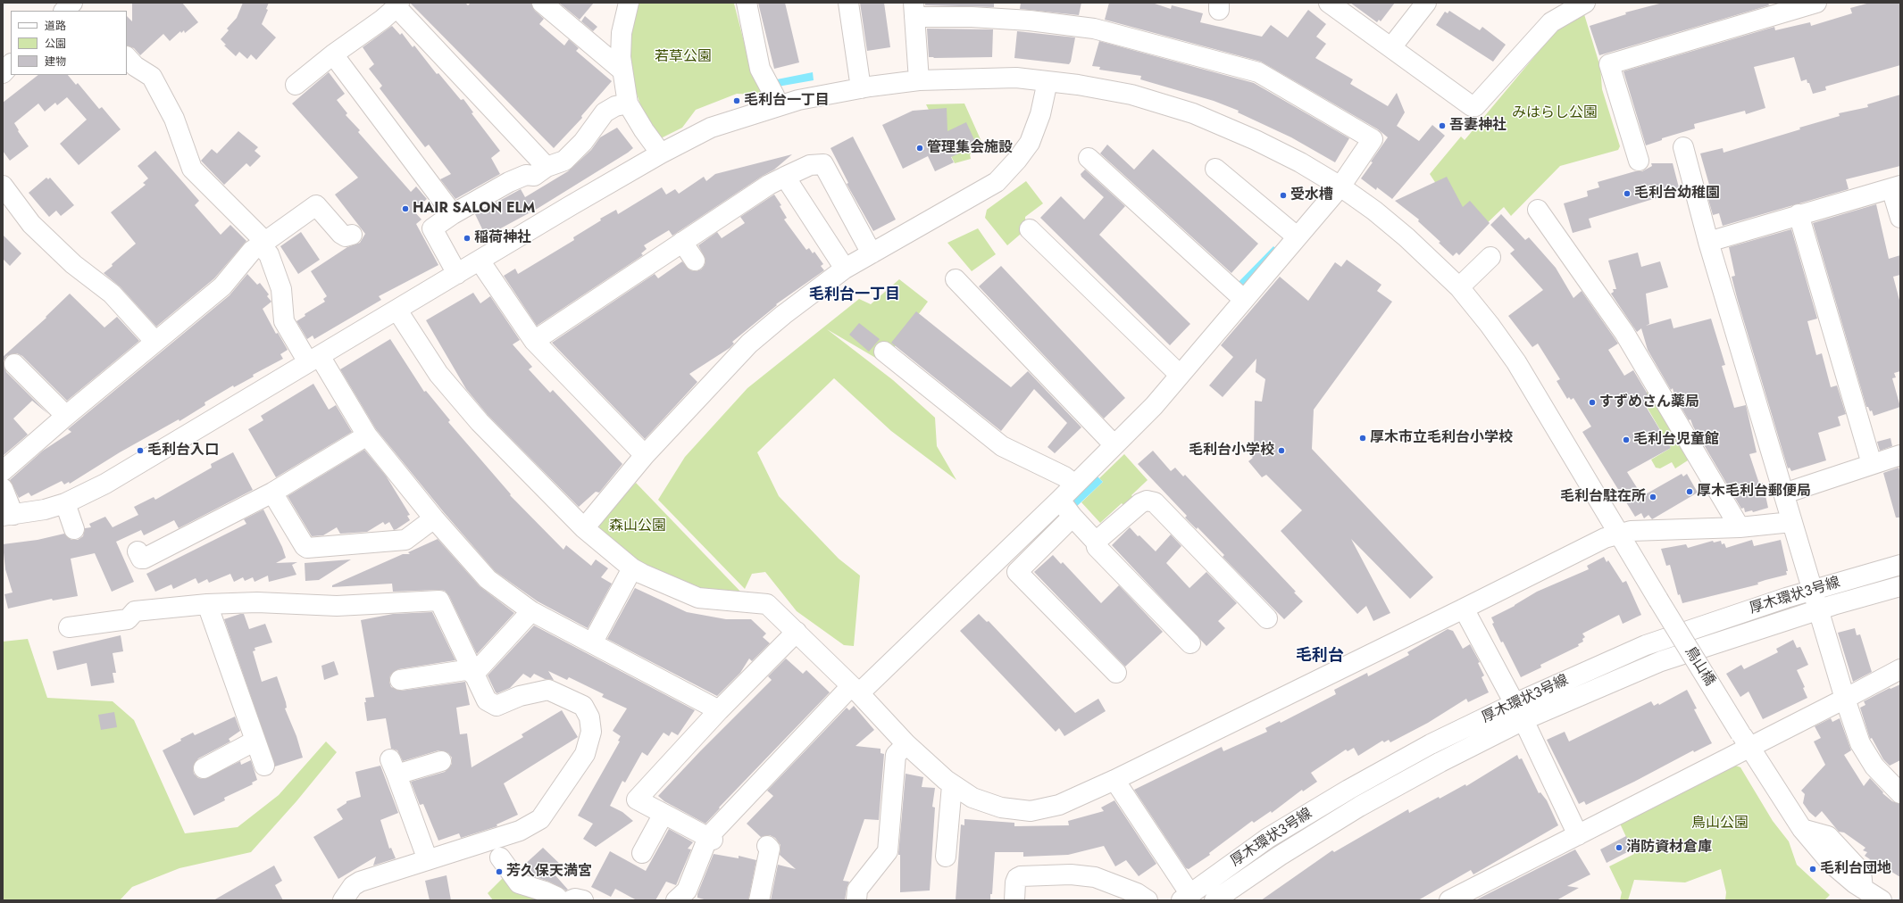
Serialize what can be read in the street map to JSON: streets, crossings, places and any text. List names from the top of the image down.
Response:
{
  "streets": {
    "street": ["厚木環状3号線", "鳥山橋"]
  },
  "districts": ["毛利台一丁目", "毛利台"],
  "parks": [
    "若草公園",
    "みはらし公園",
    "森山公園",
    "鳥山公園"
  ],
  "places": [
    "毛利台一丁目",
    "吾妻神社",
    "管理集会施設",
    "毛利台幼稚園",
    "受水槽",
    "HAIR SALON ELM",
    "稲荷神社",
    "すずめさん薬局",
    "厚木市立毛利台小学校",
    "毛利台児童館",
    "毛利台入口",
    "毛利台小学校",
    "厚木毛利台郵便局",
    "毛利台駐在所",
    "消防資材倉庫",
    "毛利台団地",
    "芳久保天満宮"
  ],
  "legend": ["道路", "公園", "建物"]
}
